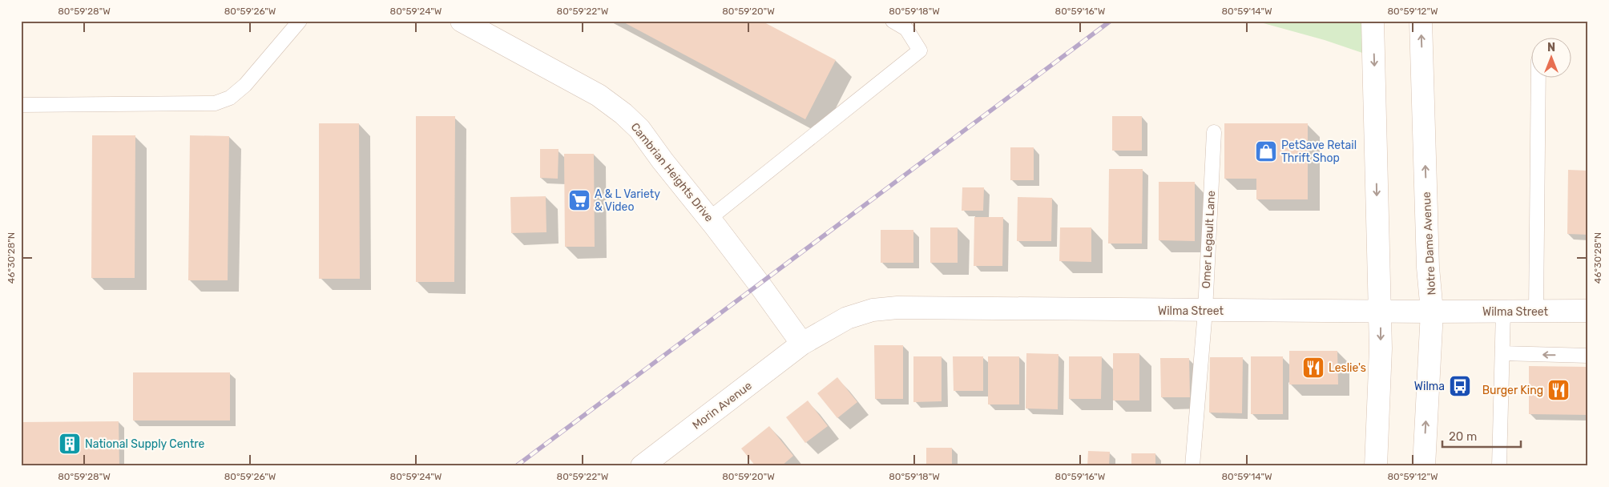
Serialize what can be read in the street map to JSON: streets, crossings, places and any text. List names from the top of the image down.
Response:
{
  "streets": {
    "street": [
      "Cambrian Heights Drive",
      "Notre Dame Avenue",
      "Wilma Street",
      "Morin Avenue"
    ],
    "lane": ["Omer Legault Lane"]
  },
  "crossings": [
    ["Cambrian Heights Drive", "Wilma Street"],
    ["Cambrian Heights Drive", "Morin Avenue"],
    ["Omer Legault Lane", "Wilma Street"],
    ["Notre Dame Avenue", "Wilma Street"],
    ["Wilma Street", "Morin Avenue"]
  ],
  "places": {
    "shop": ["PetSave Retail Thrift Shop"],
    "supermarket": ["A & L Variety & Video"],
    "restaurant": ["Leslie's", "Burger King"],
    "bus stop": ["Wilma"],
    "building": ["National Supply Centre"]
  },
  "scale_bar": "20 m",
  "north": "top",
  "coordinates": [
    "80°59'28\"W",
    "80°59'26\"W",
    "80°59'24\"W",
    "80°59'22\"W",
    "80°59'20\"W",
    "80°59'18\"W",
    "80°59'16\"W",
    "80°59'14\"W",
    "80°59'12\"W",
    "46°30'28\"N"
  ]
}
